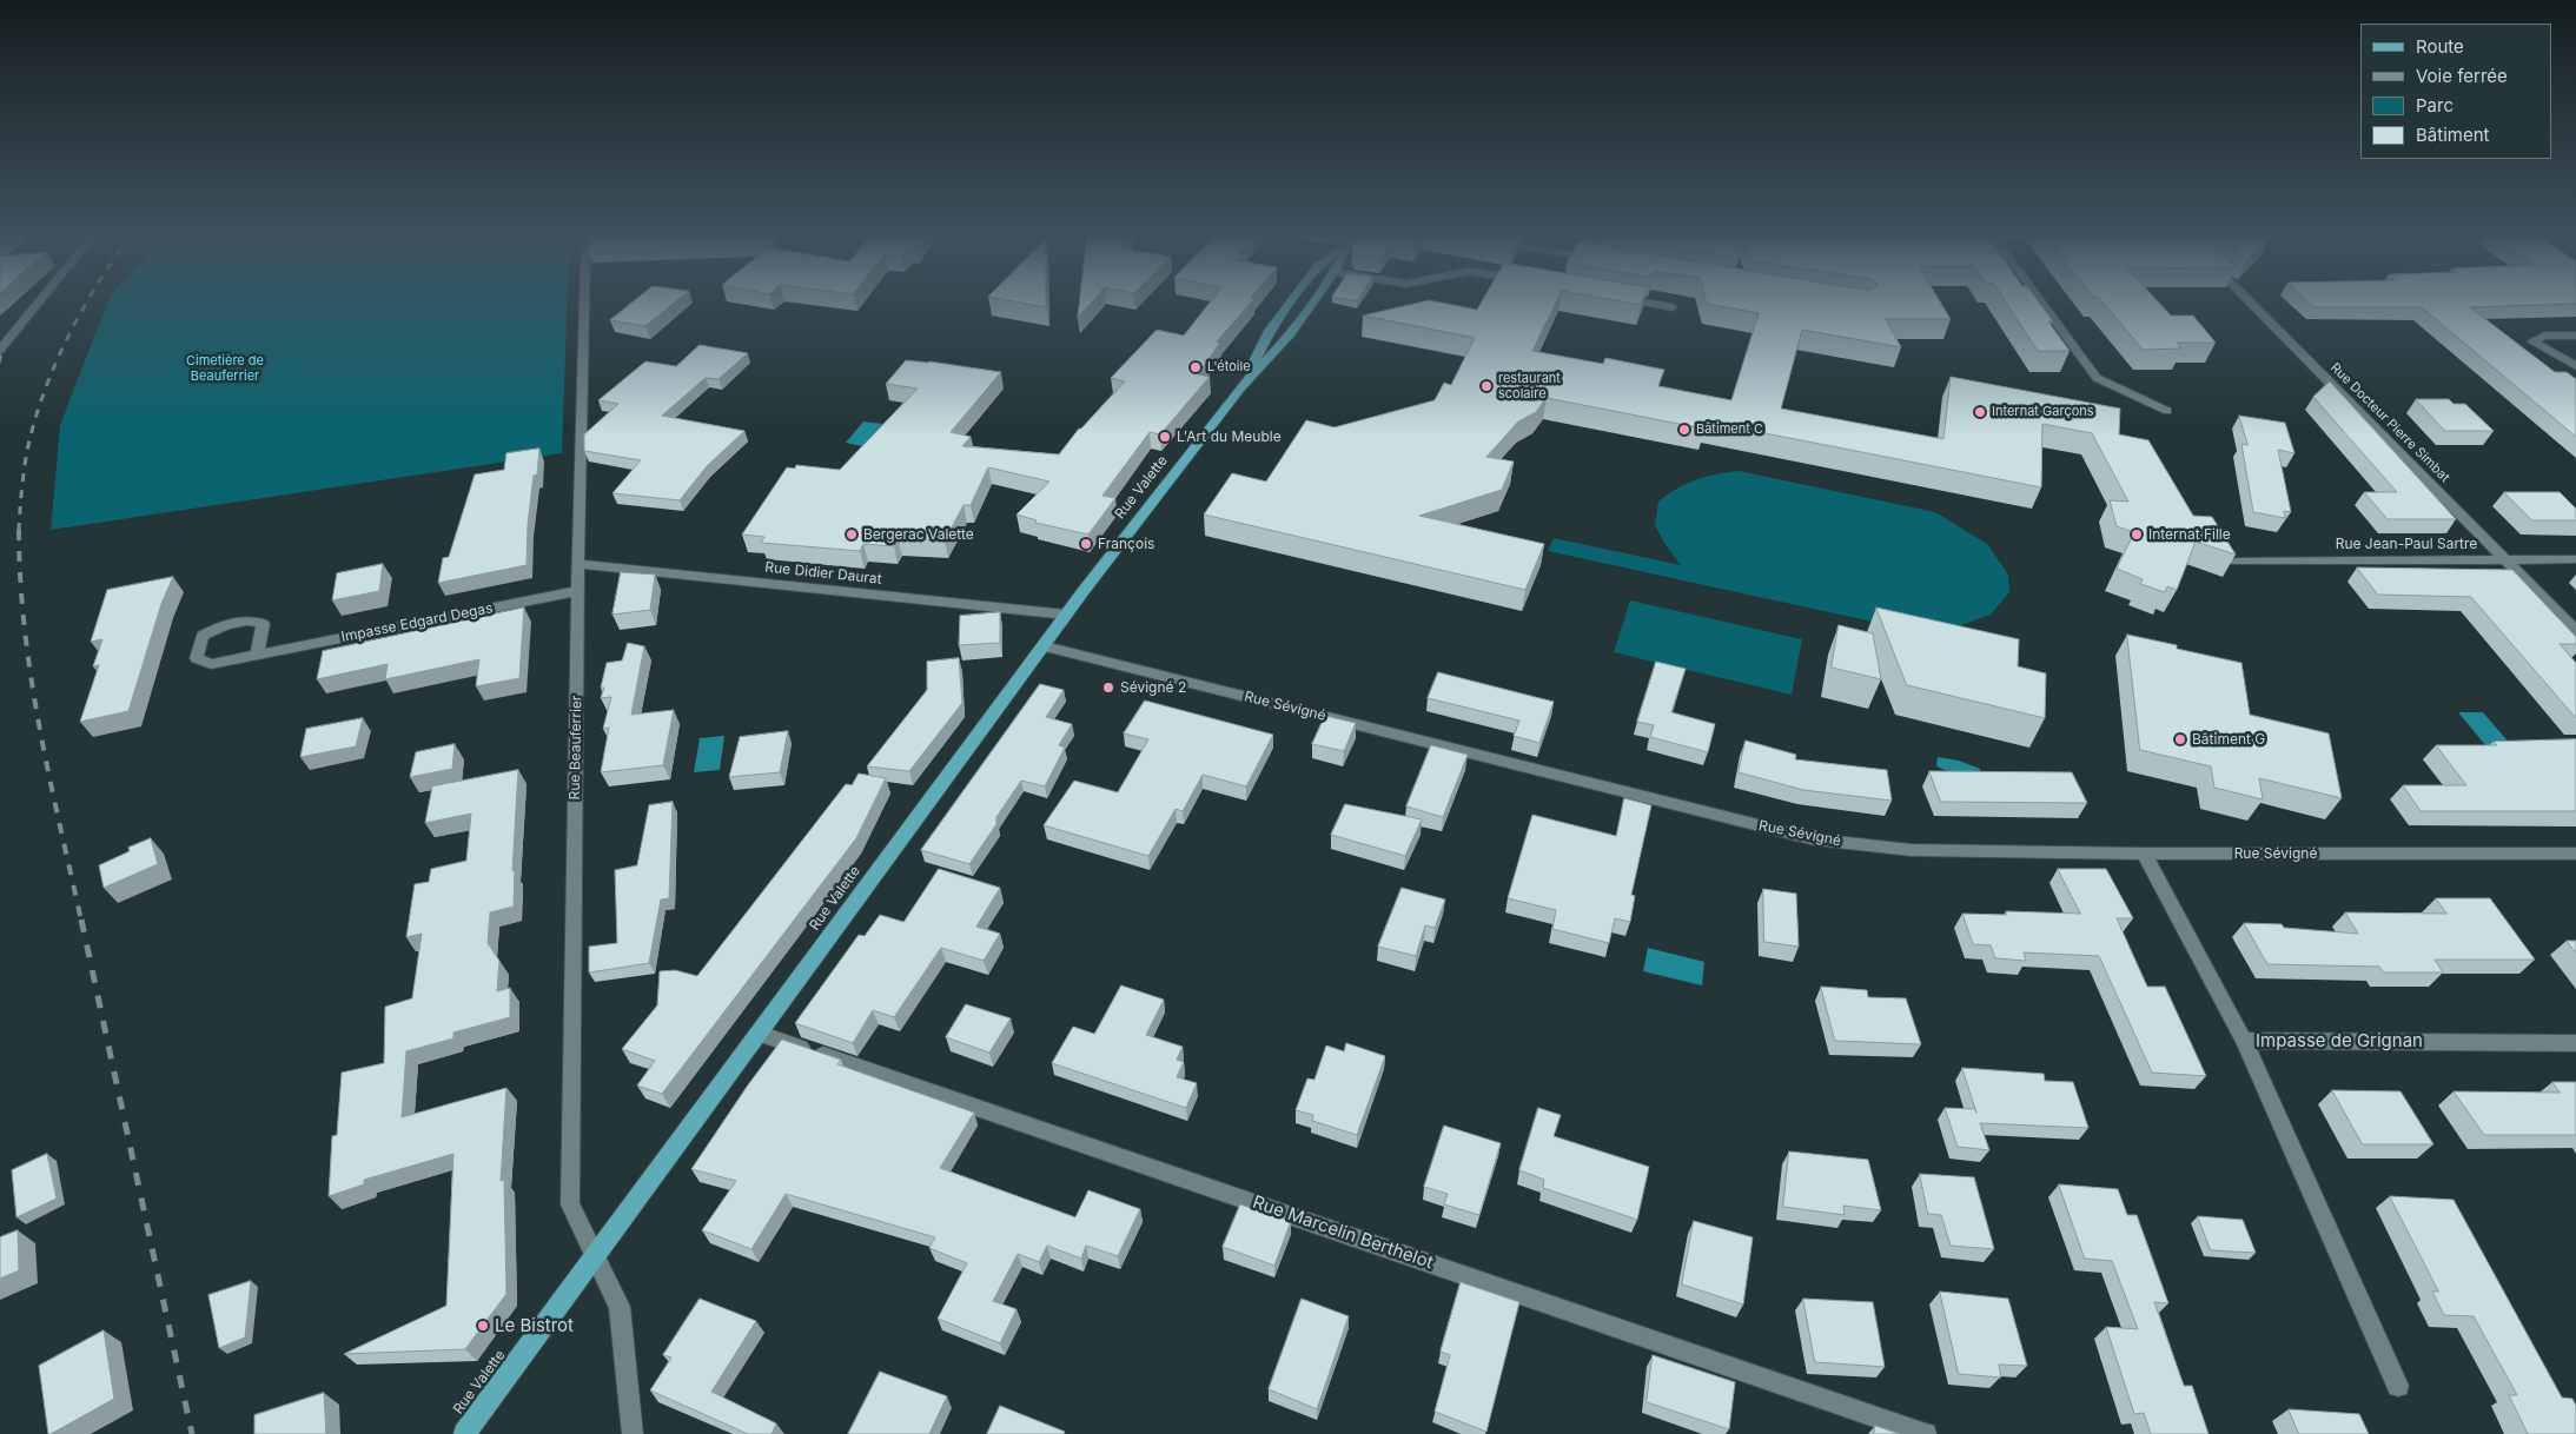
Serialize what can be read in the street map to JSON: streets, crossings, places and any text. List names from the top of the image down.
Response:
{
  "streets": {
    "main road": ["Rue Valette"],
    "street": [
      "Rue Docteur Pierre Simbat",
      "Rue Jean-Paul Sartre",
      "Rue Didier Daurat",
      "Impasse Edgard Degas",
      "Rue Sévigné",
      "Rue Beauferrier",
      "Impasse de Grignan",
      "Rue Marcelin Berthelot"
    ]
  },
  "crossings": [
    ["Rue Docteur Pierre Simbat", "Rue Jean-Paul Sartre"],
    ["Rue Valette", "Rue Didier Daurat"],
    ["Rue Valette", "Rue Sévigné"],
    ["Rue Valette", "Rue Beauferrier"],
    ["Rue Valette", "Rue Marcelin Berthelot"],
    ["Rue Didier Daurat", "Rue Beauferrier"],
    ["Impasse Edgard Degas", "Rue Beauferrier"],
    ["Rue Sévigné", "Impasse de Grignan"]
  ],
  "parks": ["Cimetière de Beauferrier"],
  "places": [
    "L'étoile",
    "restaurant scolaire",
    "Internat Garçons",
    "Bâtiment C",
    "L'Art du Meuble",
    "Bergerac Valette",
    "Internat Fille",
    "François",
    "Sévigné 2",
    "Bâtiment G",
    "Le Bistrot"
  ],
  "legend": [
    "Route",
    "Voie ferrée",
    "Parc",
    "Bâtiment"
  ]
}
